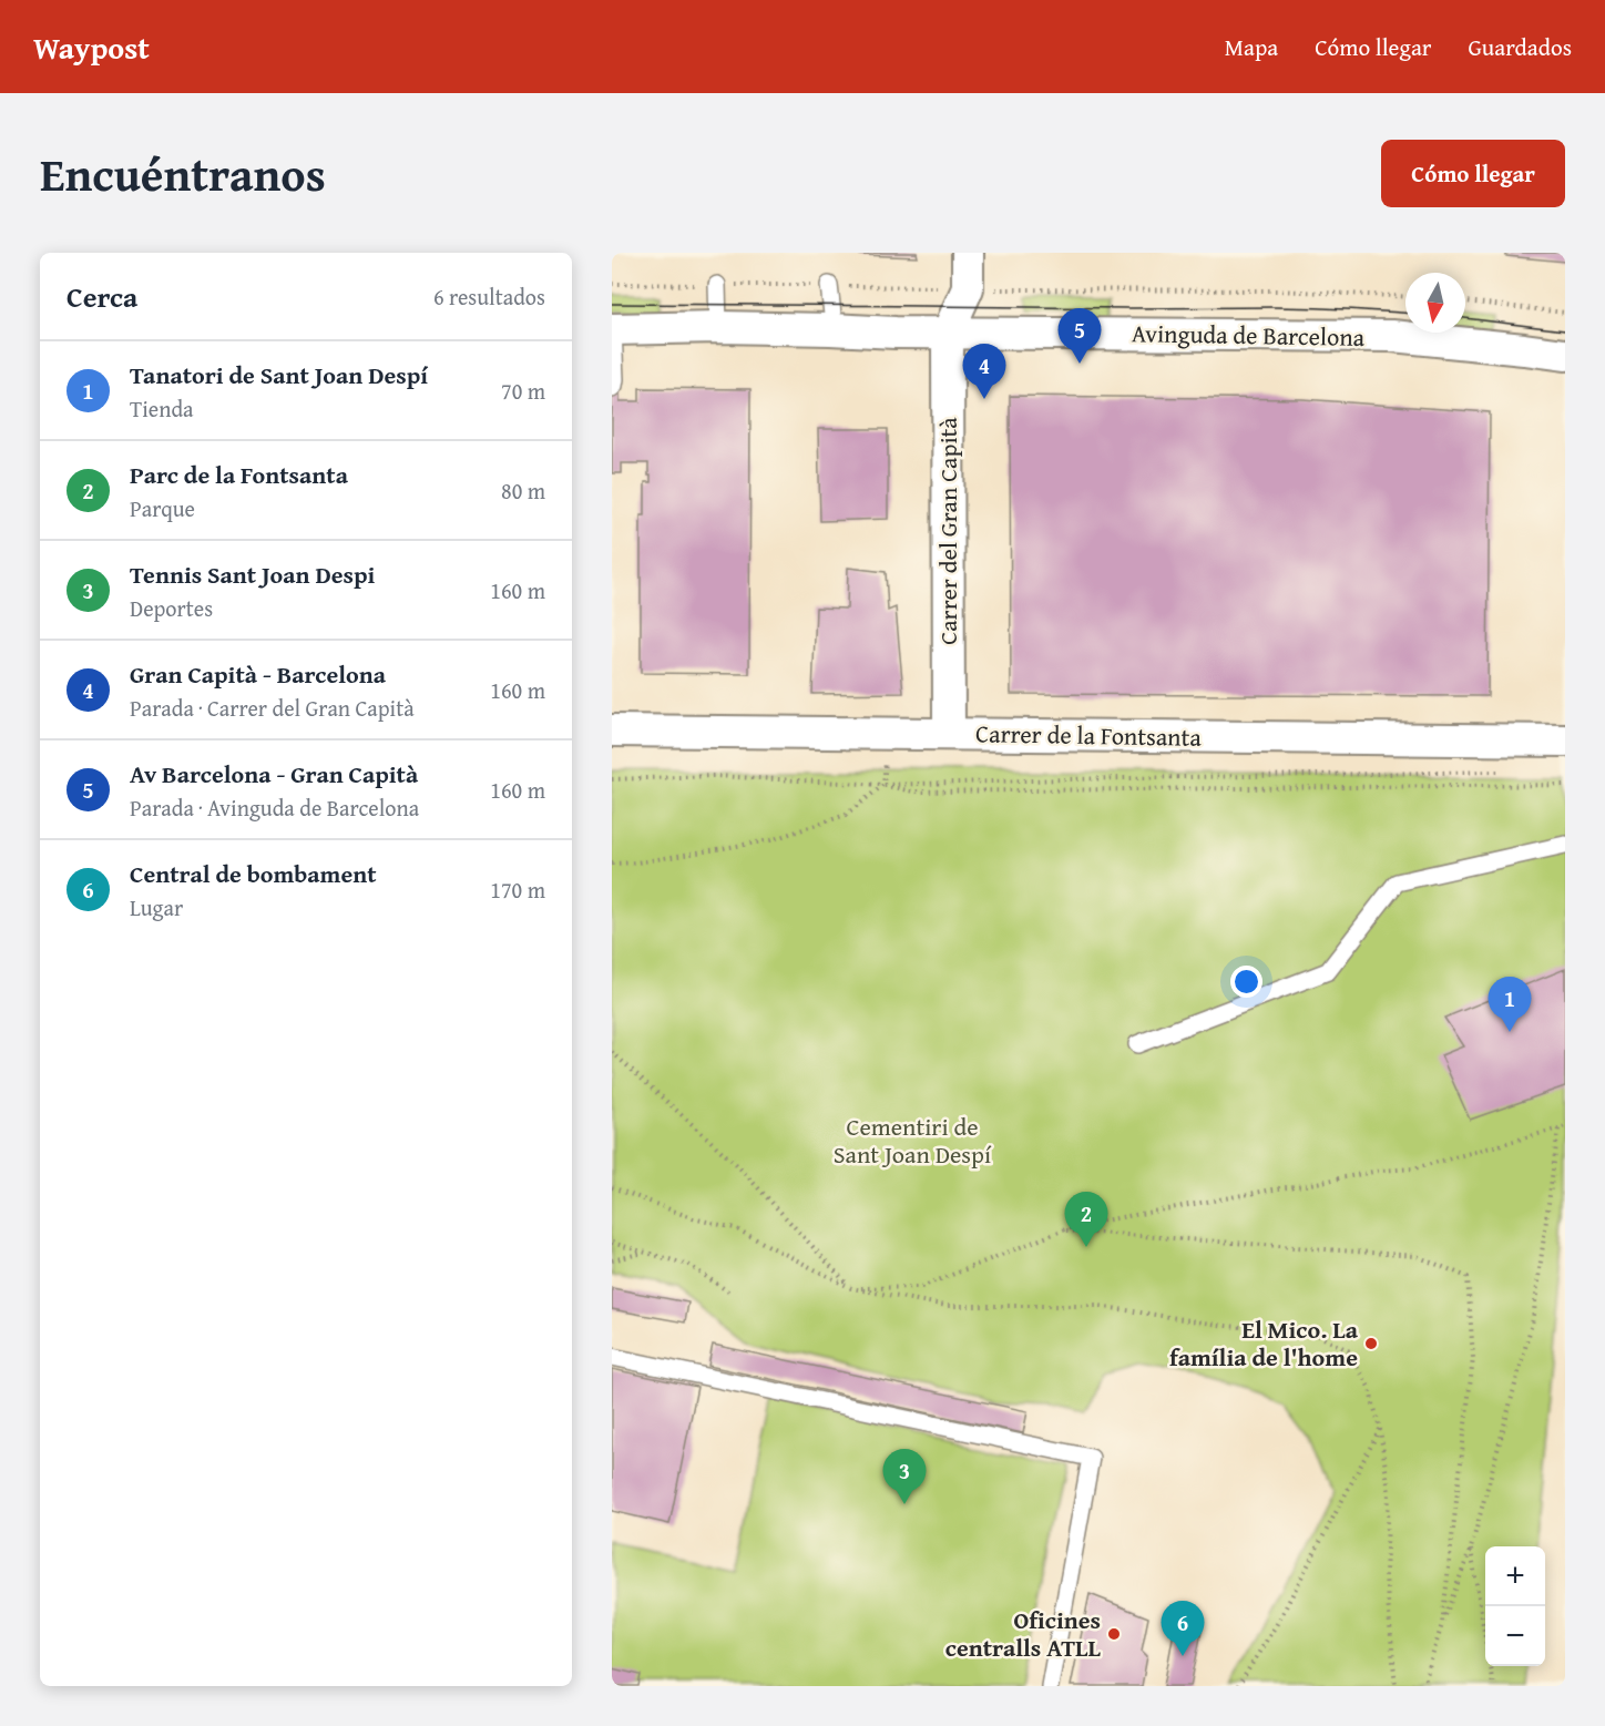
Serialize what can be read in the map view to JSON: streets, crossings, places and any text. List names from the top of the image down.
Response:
{
  "streets": {
    "street": ["Avinguda de Barcelona", "Carrer del Gran Capità", "Carrer de la Fontsanta"]
  },
  "crossings": [
    ["Avinguda de Barcelona", "Carrer del Gran Capità"],
    ["Carrer del Gran Capità", "Carrer de la Fontsanta"]
  ],
  "parks": ["Cementiri de Sant Joan Despí"],
  "places": ["El Mico. La família de l'home", "Oficines centralls ATLL"],
  "north": "bottom",
  "page": {
    "header": "Waypost",
    "nav": ["Mapa", "Cómo llegar", "Guardados"],
    "title": "Encuéntranos",
    "buttons": "Cómo llegar",
    "heading": ["Cerca", "6 resultados"],
    "pins": [
      "5",
      "4",
      "1",
      "2",
      "3",
      "6"
    ],
    "list": [
      {
        "mark": "1",
        "name": "Tanatori de Sant Joan Despí",
        "note": "Tienda",
        "value": "70 m"
      },
      {
        "mark": "2",
        "name": "Parc de la Fontsanta",
        "note": "Parque",
        "value": "80 m"
      },
      {
        "mark": "3",
        "name": "Tennis Sant Joan Despi",
        "note": "Deportes",
        "value": "160 m"
      },
      {
        "mark": "4",
        "name": "Gran Capità - Barcelona",
        "note": "Parada · Carrer del Gran Capità",
        "value": "160 m"
      },
      {
        "mark": "5",
        "name": "Av Barcelona - Gran Capità",
        "note": "Parada · Avinguda de Barcelona",
        "value": "160 m"
      },
      {
        "mark": "6",
        "name": "Central de bombament",
        "note": "Lugar",
        "value": "170 m"
      }
    ],
    "map_buttons": ["+", "−"]
  }
}
